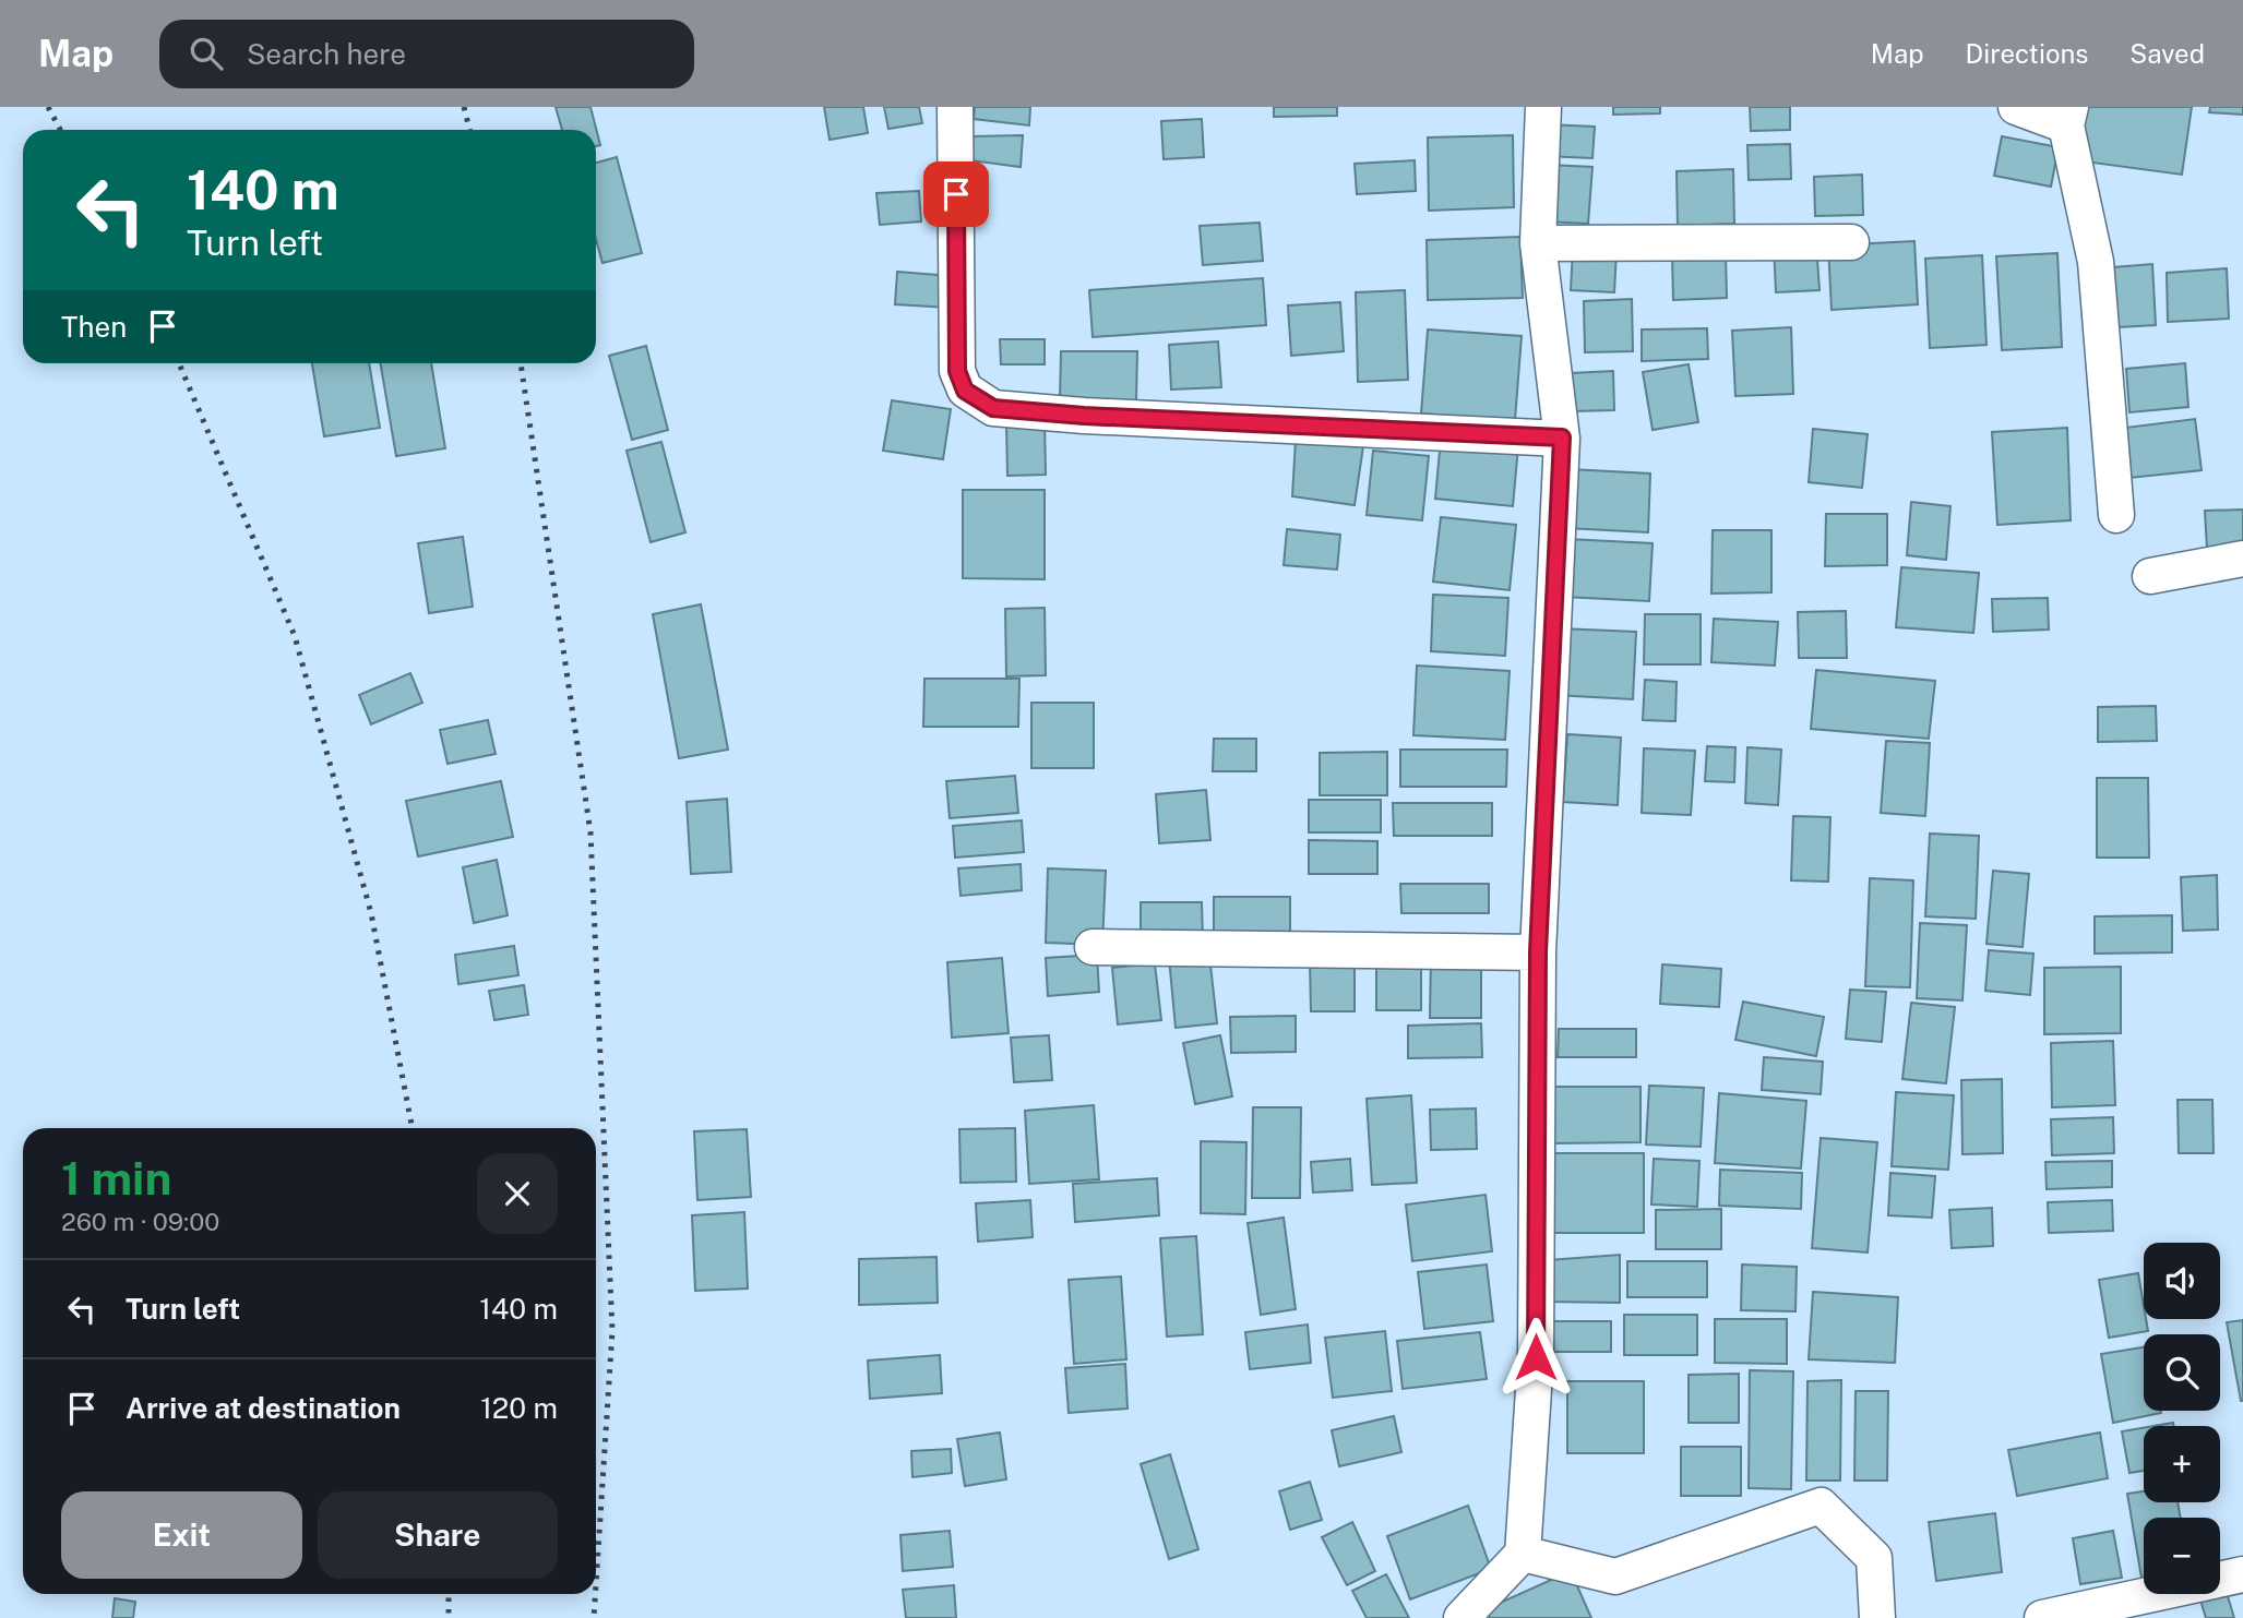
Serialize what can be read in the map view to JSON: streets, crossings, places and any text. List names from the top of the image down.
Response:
{
  "page": {
    "header": "Map",
    "search": "Search here",
    "nav": ["Map", "Directions", "Saved"],
    "turn": ["140 m", "Turn left"],
    "then": "Then",
    "heading": ["1 min", "260 m · 09:00"],
    "map_buttons": ["+", "−"],
    "list": [
      {
        "name": "Turn left",
        "value": "140 m"
      },
      {
        "name": "Arrive at destination",
        "value": "120 m"
      }
    ],
    "buttons": ["Exit", "Share"]
  }
}
